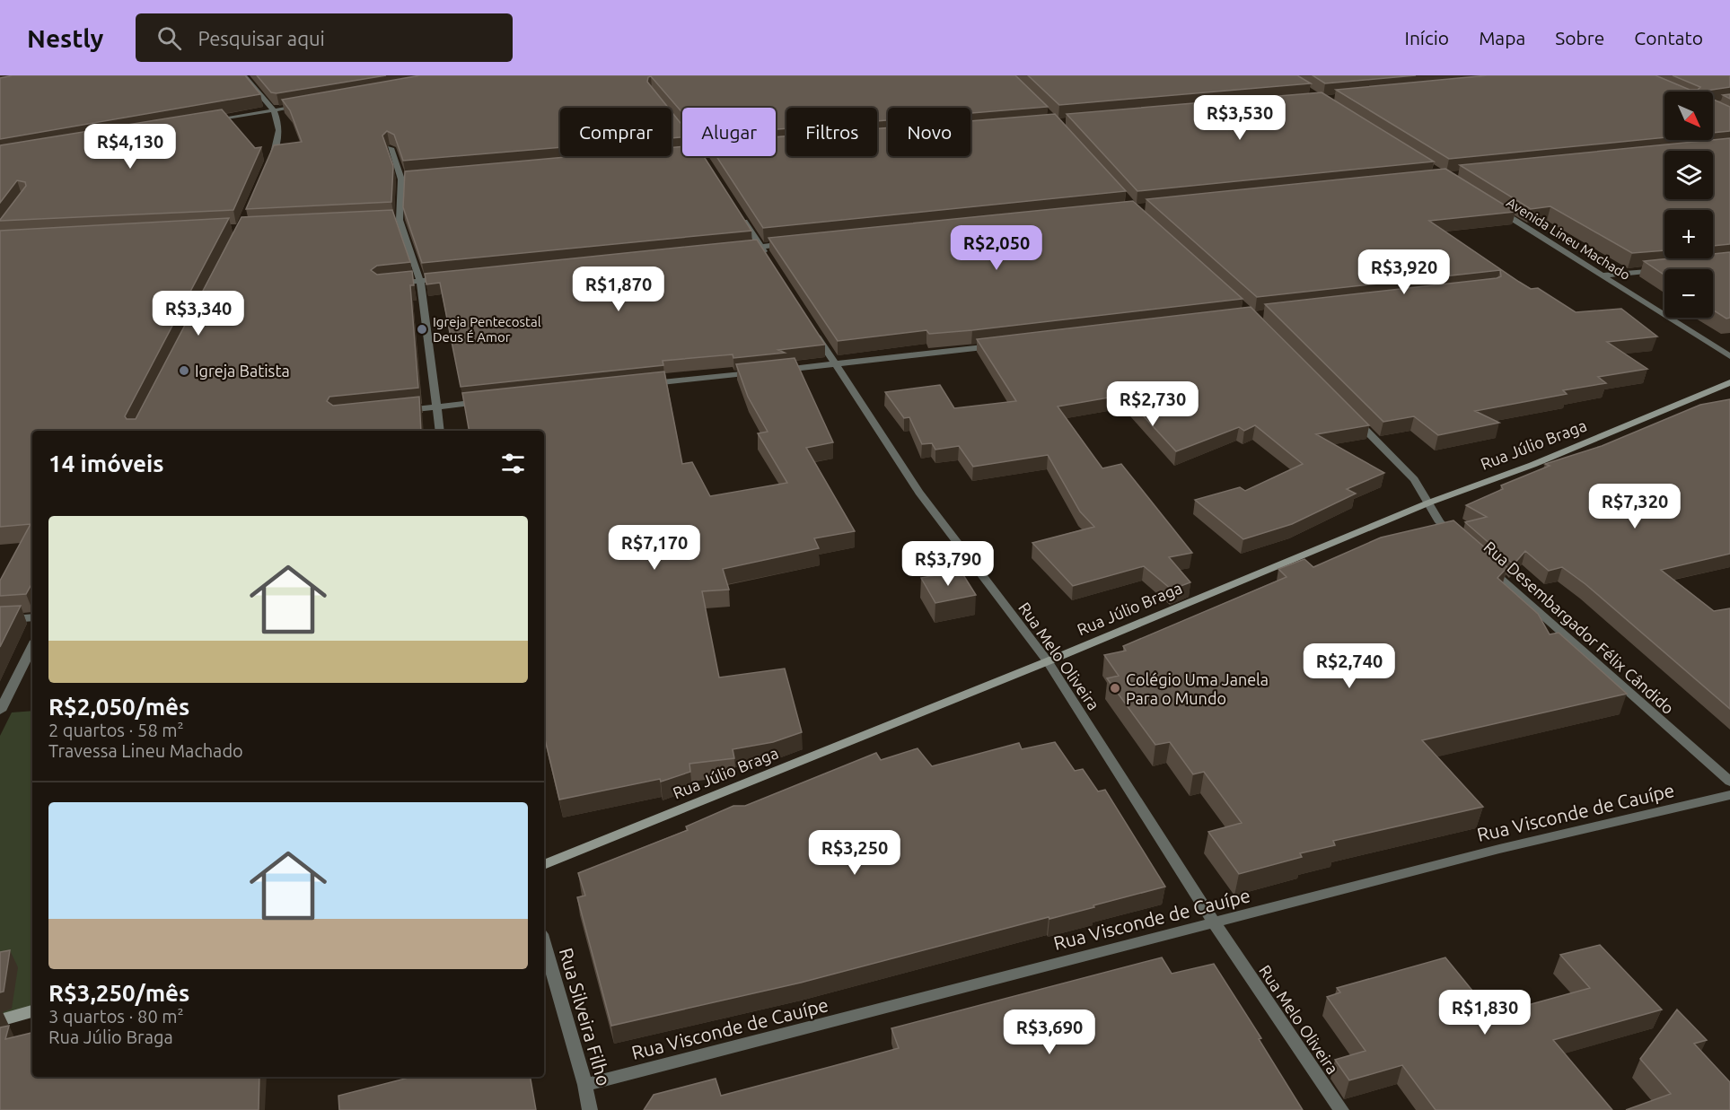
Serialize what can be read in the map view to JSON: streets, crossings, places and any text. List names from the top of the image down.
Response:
{
  "streets": {
    "street": [
      "Avenida Lineu Machado",
      "Rua Júlio Braga",
      "Rua Desembargador Félix Cândido",
      "Rua Melo Oliveira",
      "Rua Visconde de Cauípe",
      "Rua Silveira Filho"
    ]
  },
  "crossings": [
    ["Rua Júlio Braga", "Rua Desembargador Félix Cândido"],
    ["Rua Júlio Braga", "Rua Melo Oliveira"],
    ["Rua Melo Oliveira", "Rua Visconde de Cauípe"],
    ["Rua Visconde de Cauípe", "Rua Silveira Filho"]
  ],
  "places": ["Igreja Pentecostal Deus É Amor", "Igreja Batista", "Colégio Uma Janela Para o Mundo"],
  "north": "bottom right",
  "page": {
    "header": "Nestly",
    "search": "Pesquisar aqui",
    "nav": [
      "Início",
      "Mapa",
      "Sobre",
      "Contato"
    ],
    "map_buttons": ["+", "−"],
    "price": [
      "R$3,530",
      "R$4,130",
      "R$2,050",
      "R$3,920",
      "R$1,870",
      "R$3,340",
      "R$2,730",
      "R$7,320",
      "R$7,170",
      "R$3,790",
      "R$2,740",
      "R$3,250",
      "R$1,830",
      "R$3,690"
    ],
    "chip": [
      "Comprar",
      "Alugar",
      "Filtros",
      "Novo"
    ],
    "heading": "14 imóveis",
    "list": [
      {
        "name": "R$2,050/mês",
        "note": "2 quartos · 58 m² · Travessa Lineu Machado"
      },
      {
        "name": "R$3,250/mês",
        "note": "3 quartos · 80 m² · Rua Júlio Braga"
      }
    ]
  }
}
